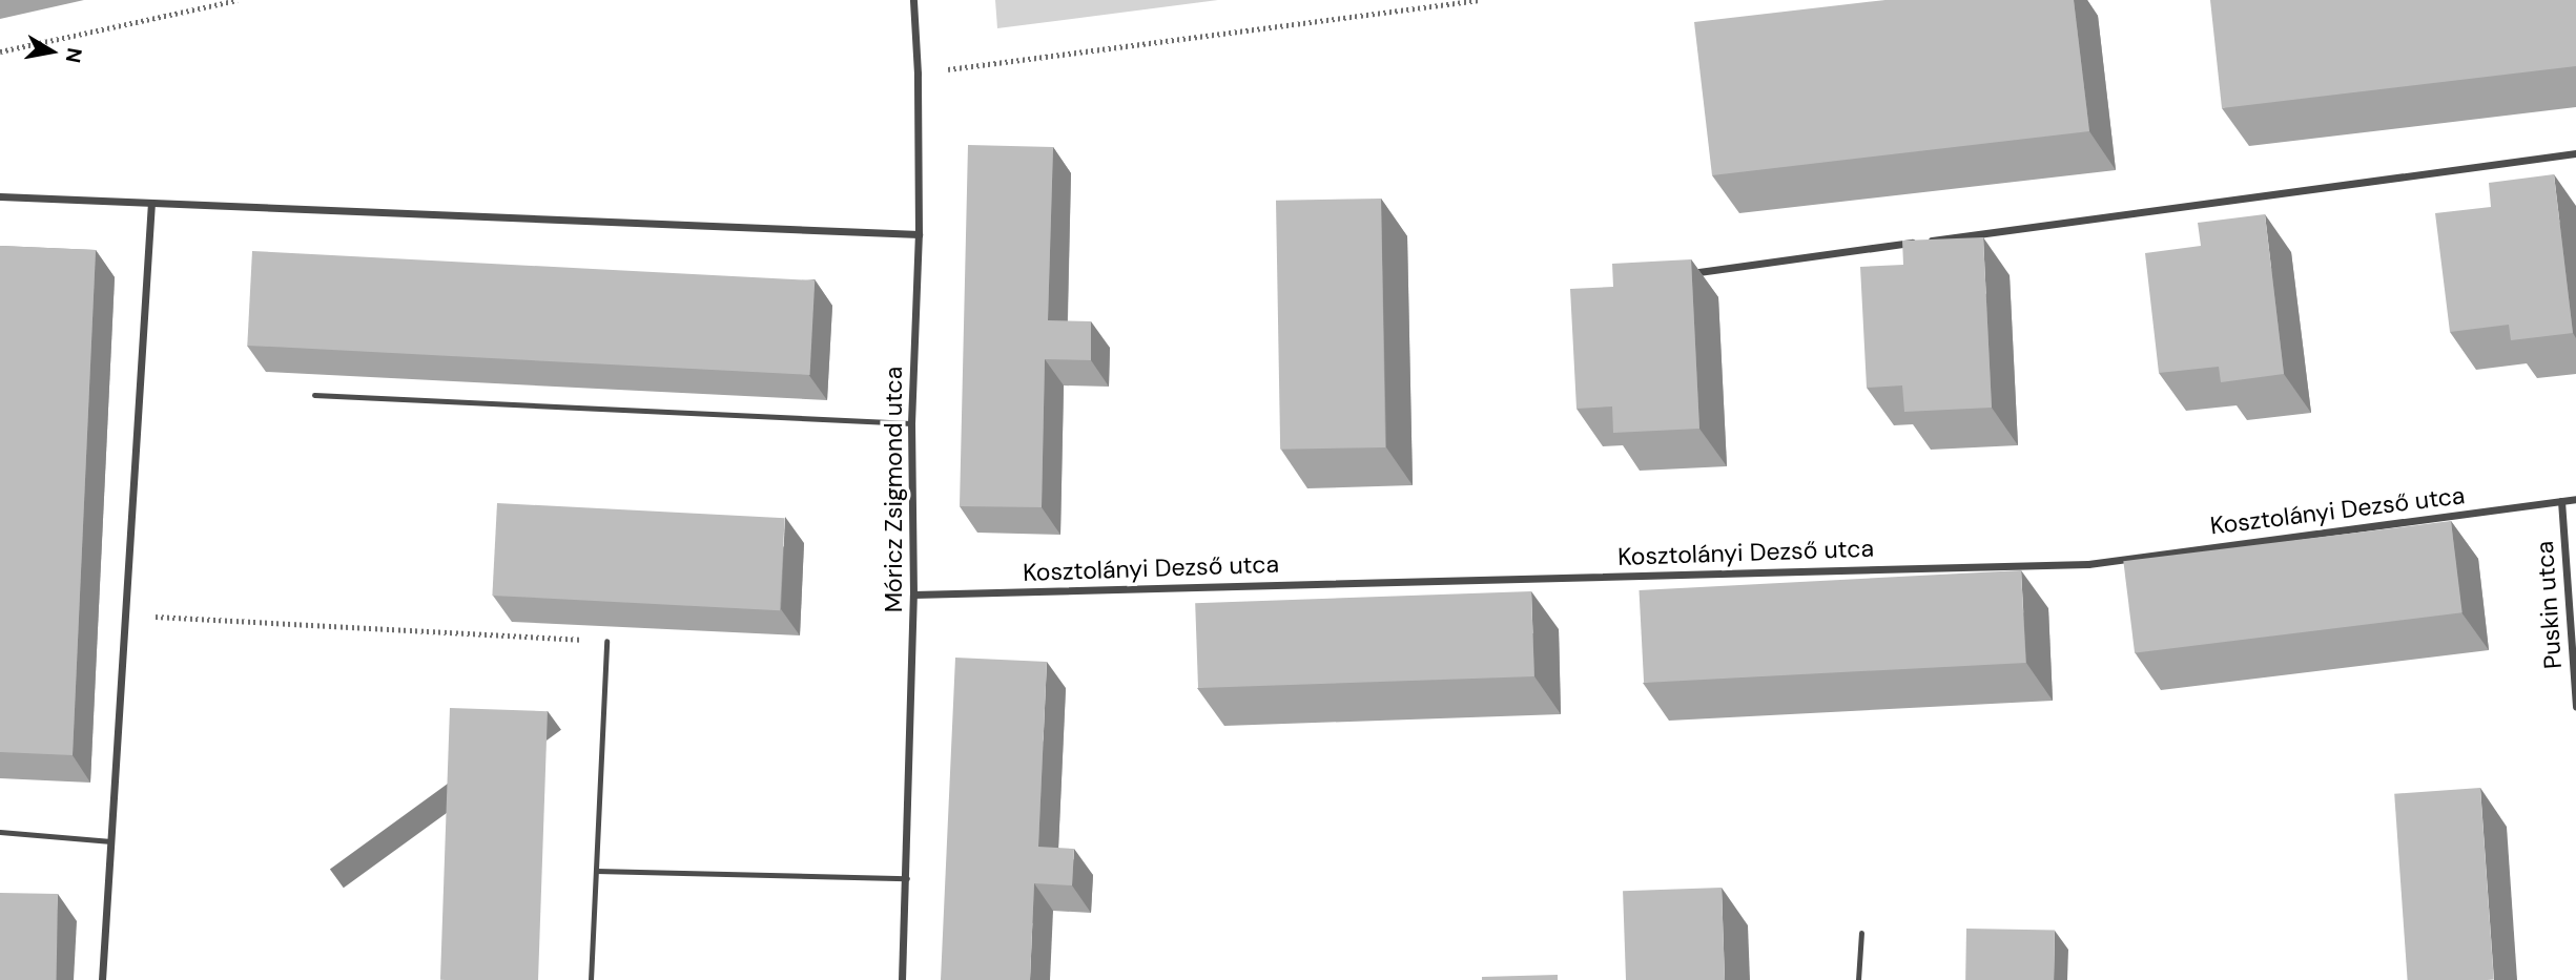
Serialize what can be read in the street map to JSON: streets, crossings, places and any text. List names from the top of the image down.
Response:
{
  "streets": {
    "street": ["Móricz Zsigmond utca", "Kosztolányi Dezső utca", "Puskin utca"]
  },
  "crossings": [
    ["Móricz Zsigmond utca", "Kosztolányi Dezső utca"],
    ["Kosztolányi Dezső utca", "Puskin utca"]
  ],
  "north": "right"
}
